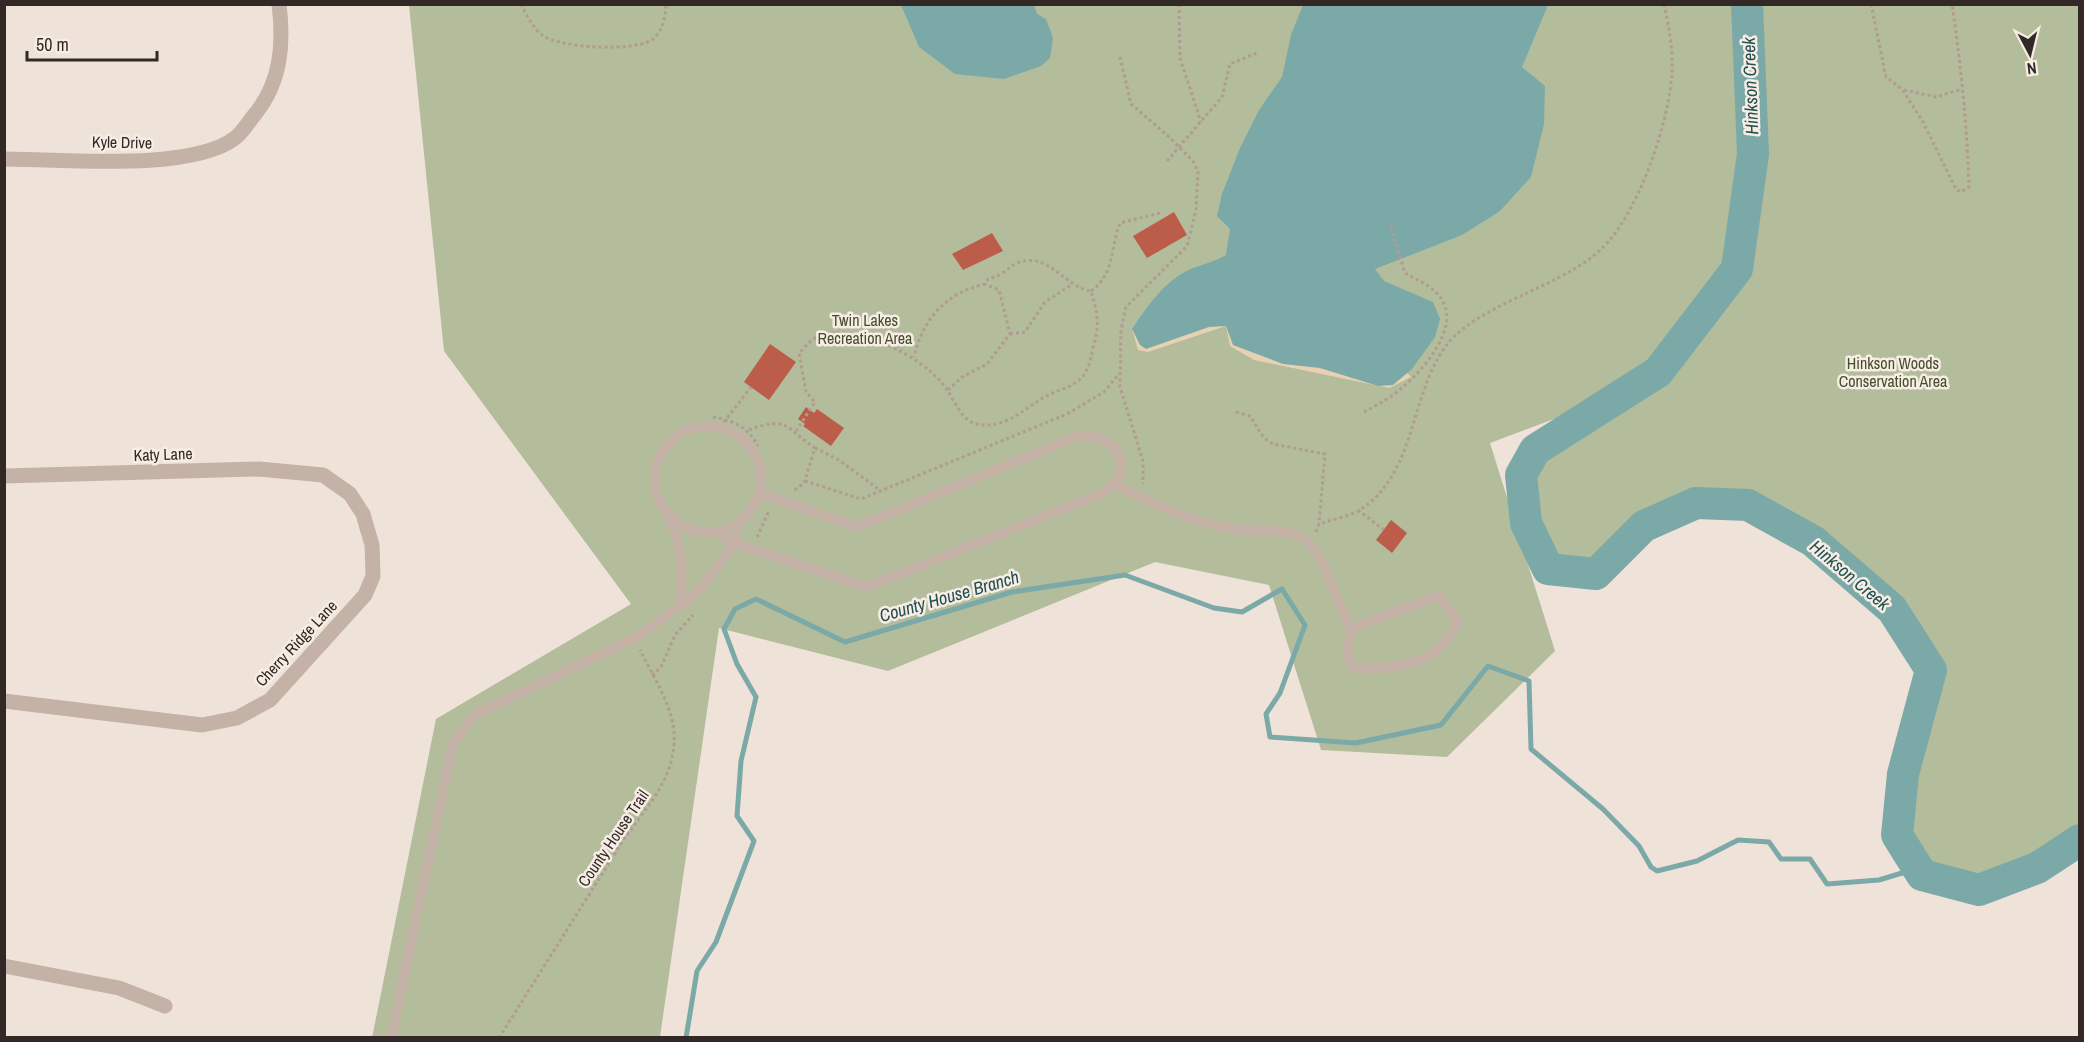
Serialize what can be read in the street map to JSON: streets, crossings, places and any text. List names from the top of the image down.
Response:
{
  "streets": {
    "street": ["Kyle Drive", "Katy Lane", "Cherry Ridge Lane"],
    "path": ["County House Trail"]
  },
  "crossings": [
    ["Katy Lane", "Cherry Ridge Lane"]
  ],
  "water": ["Hinkson Creek", "County House Branch"],
  "parks": ["Twin Lakes Recreation Area", "Hinkson Woods Conservation Area"],
  "scale_bar": "50 m",
  "north": "bottom"
}
